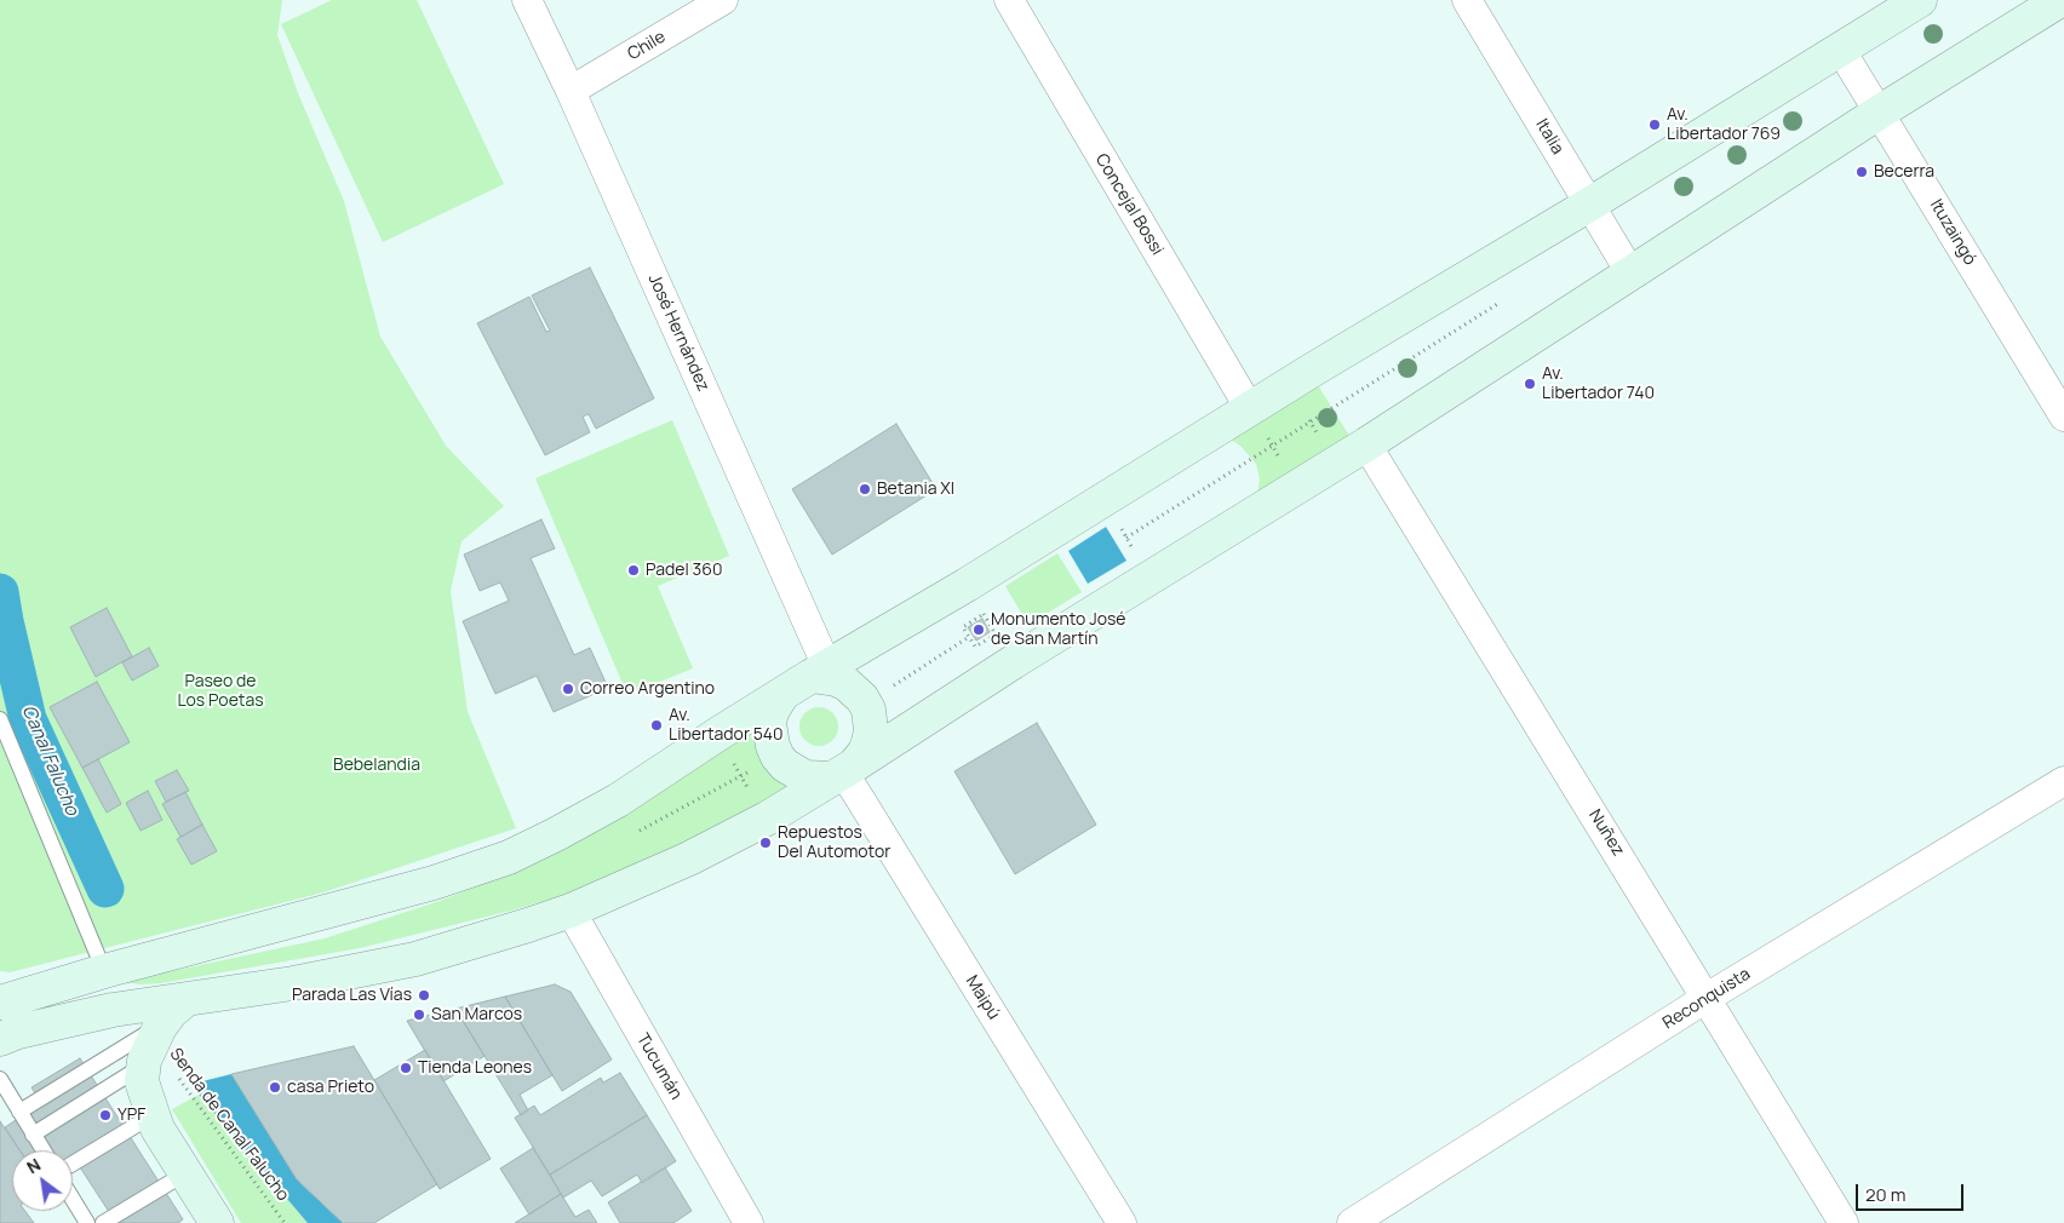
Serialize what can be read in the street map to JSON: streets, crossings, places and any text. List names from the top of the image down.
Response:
{
  "streets": {
    "street": [
      "Chile",
      "Italia",
      "Concejal Bossi",
      "Ituzaingó",
      "José Hernández",
      "Nuñez",
      "Maipú",
      "Reconquista",
      "Tucumán"
    ],
    "path": ["Senda de Canal Falucho"]
  },
  "crossings": [
    ["Chile", "José Hernández"],
    ["José Hernández", "Maipú"],
    ["Nuñez", "Reconquista"]
  ],
  "water": ["Canal Falucho"],
  "parks": ["Paseo de Los Poetas", "Bebelandia"],
  "places": [
    "Av. Libertador 769",
    "Becerra",
    "Av. Libertador 740",
    "Betania XI",
    "Padel 360",
    "Monumento José de San Martín",
    "Correo Argentino",
    "Av. Libertador 540",
    "Repuestos Del Automotor",
    "Parada Las Vías",
    "San Marcos",
    "Tienda Leones",
    "casa Prieto",
    "YPF"
  ],
  "scale_bar": "20 m",
  "north": "top left"
}
